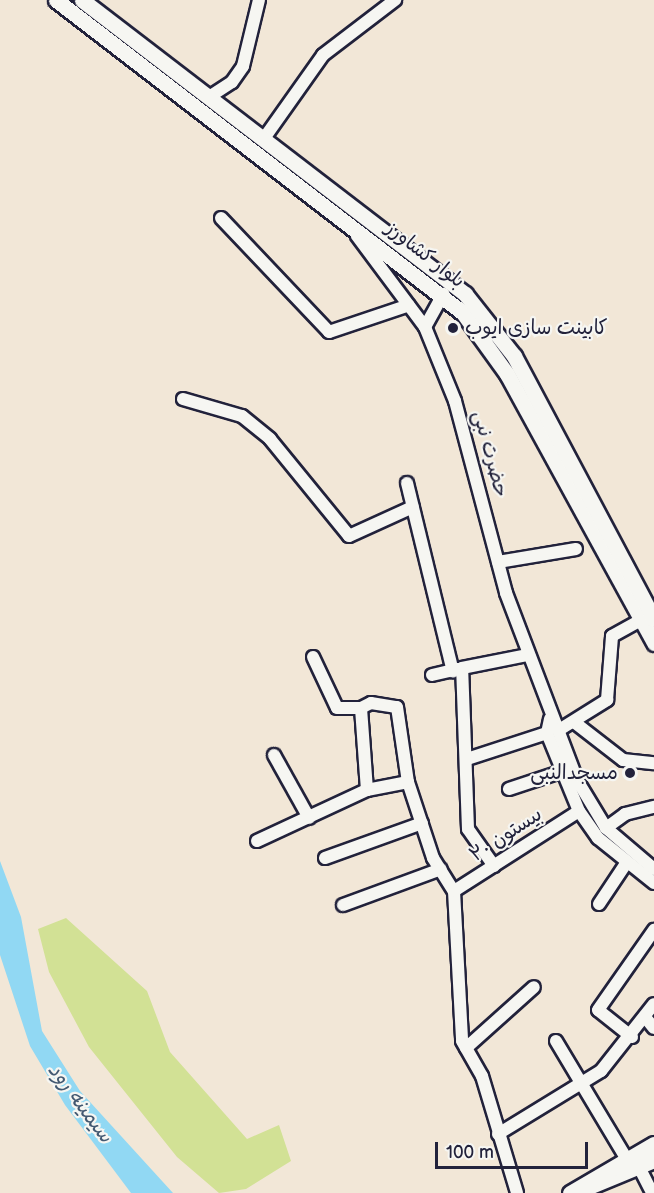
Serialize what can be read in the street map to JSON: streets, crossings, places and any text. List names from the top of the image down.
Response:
{
  "streets": {
    "main road": ["بلوار کشاورز"],
    "street": ["حضرت نبی", "بیستون ۲۰"]
  },
  "crossings": [
    ["بلوار کشاورز", "حضرت نبی"]
  ],
  "water": ["سیمینه رود"],
  "places": ["کابینت سازی ایوب", "مسجدالنبی"],
  "scale_bar": "100 m"
}
